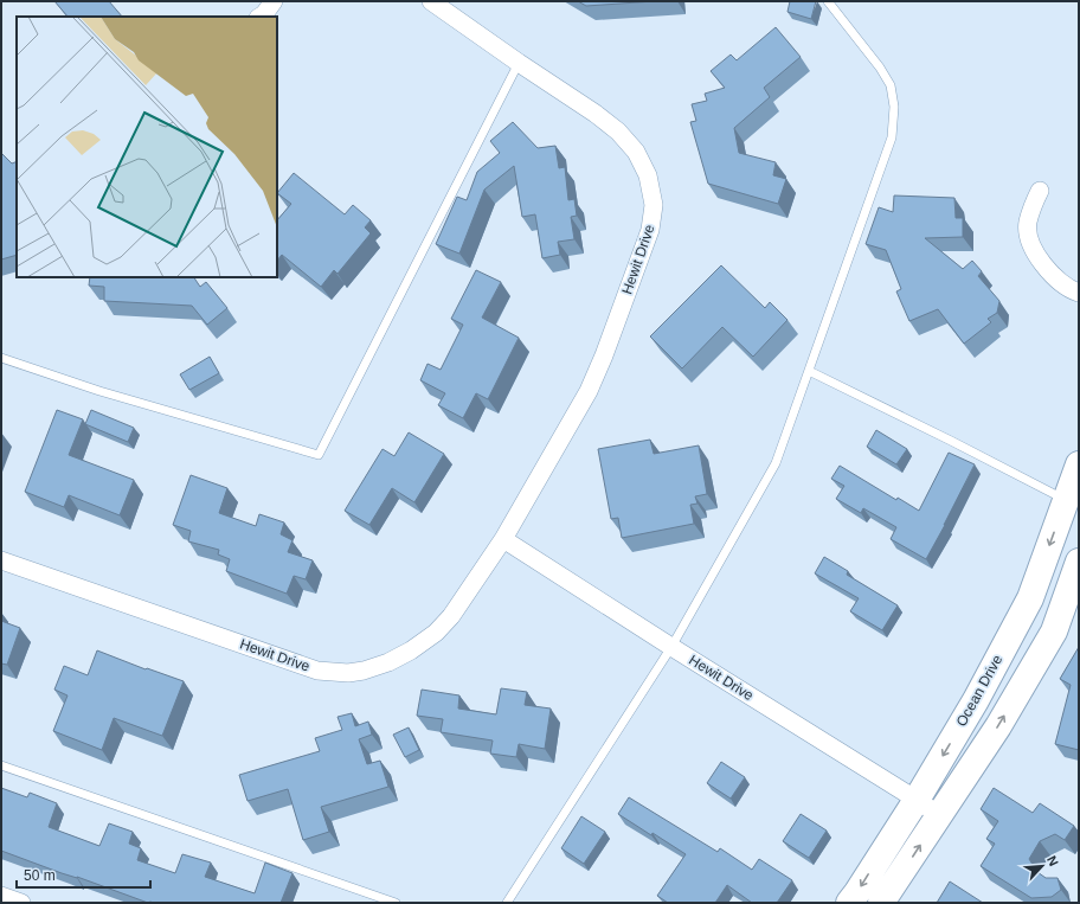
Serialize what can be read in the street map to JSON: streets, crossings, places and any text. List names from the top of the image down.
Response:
{
  "streets": {
    "main road": ["Ocean Drive"],
    "street": ["Hewit Drive"]
  },
  "crossings": [
    ["Hewit Drive", "Ocean Drive"]
  ],
  "scale_bar": "50 m",
  "north": "top right"
}
